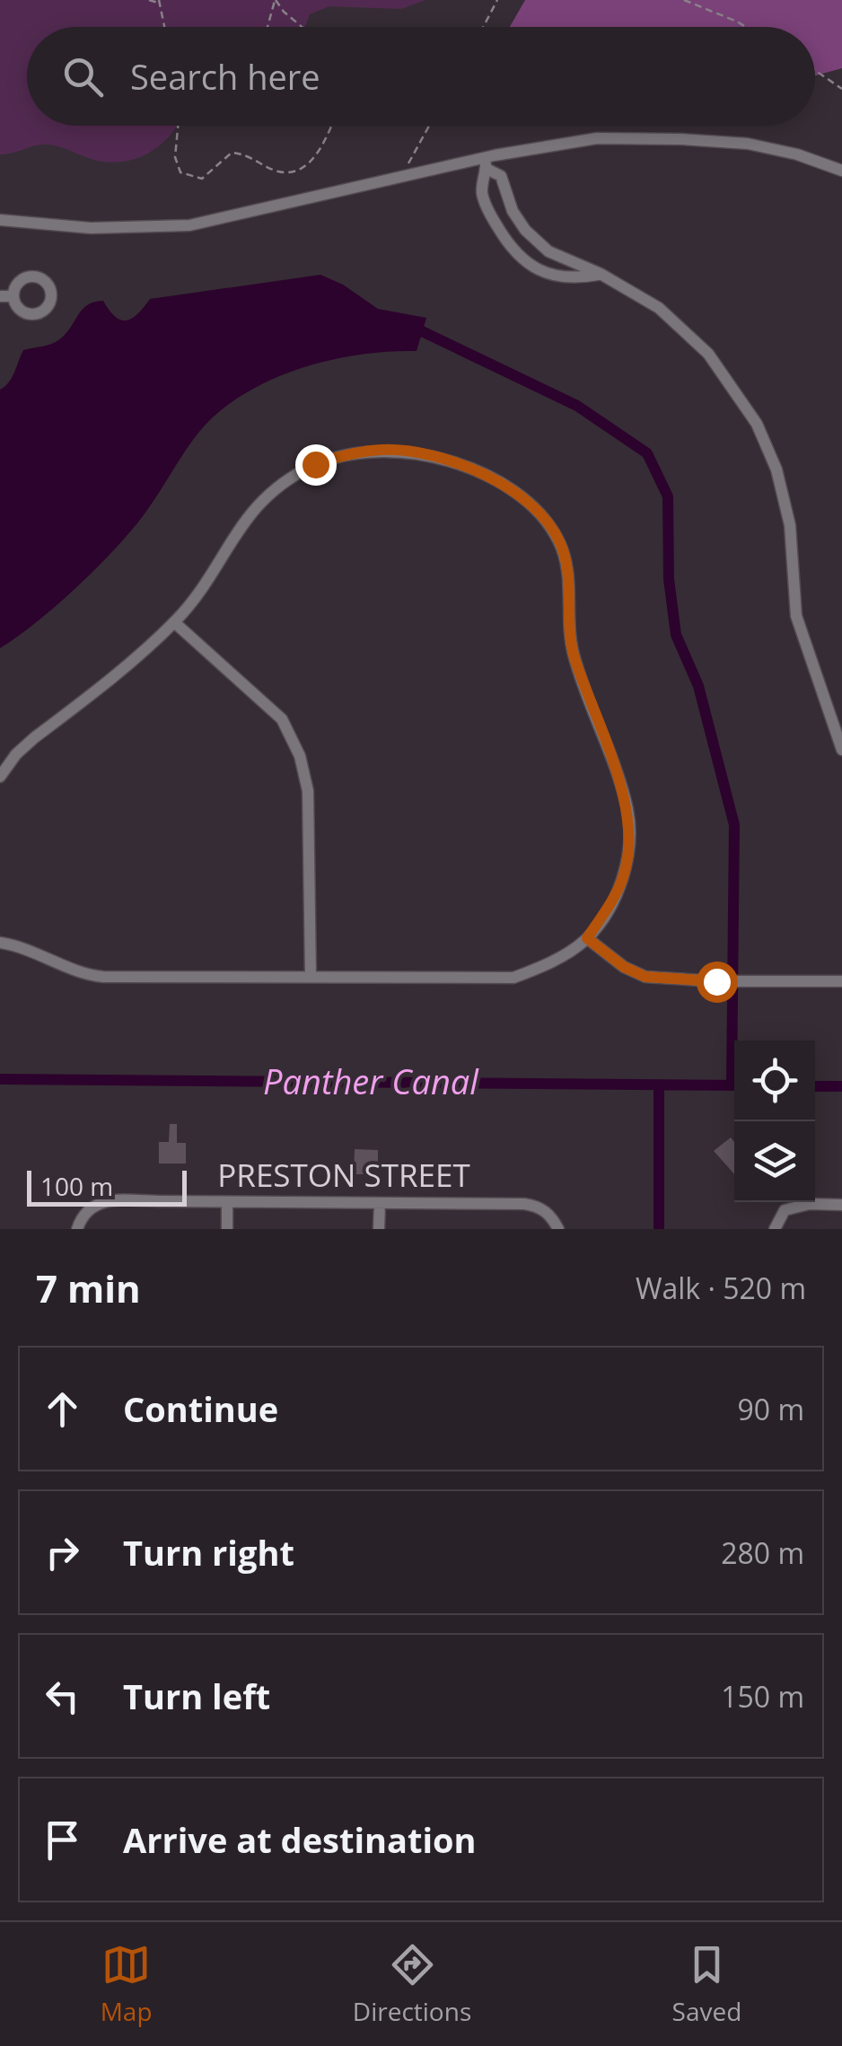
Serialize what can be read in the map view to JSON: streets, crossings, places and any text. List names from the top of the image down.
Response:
{
  "streets": {
    "street": ["PRESTON STREET"]
  },
  "water": ["Panther Canal"],
  "scale_bar": "100 m",
  "page": {
    "search": "Search here",
    "scale": "100 m",
    "heading": ["7 min", "Walk · 520 m"],
    "list": [
      ["Continue", "90 m"],
      ["Turn right", "280 m"],
      ["Turn left", "150 m"],
      "Arrive at destination"
    ],
    "nav": ["Map", "Directions", "Saved"]
  }
}
